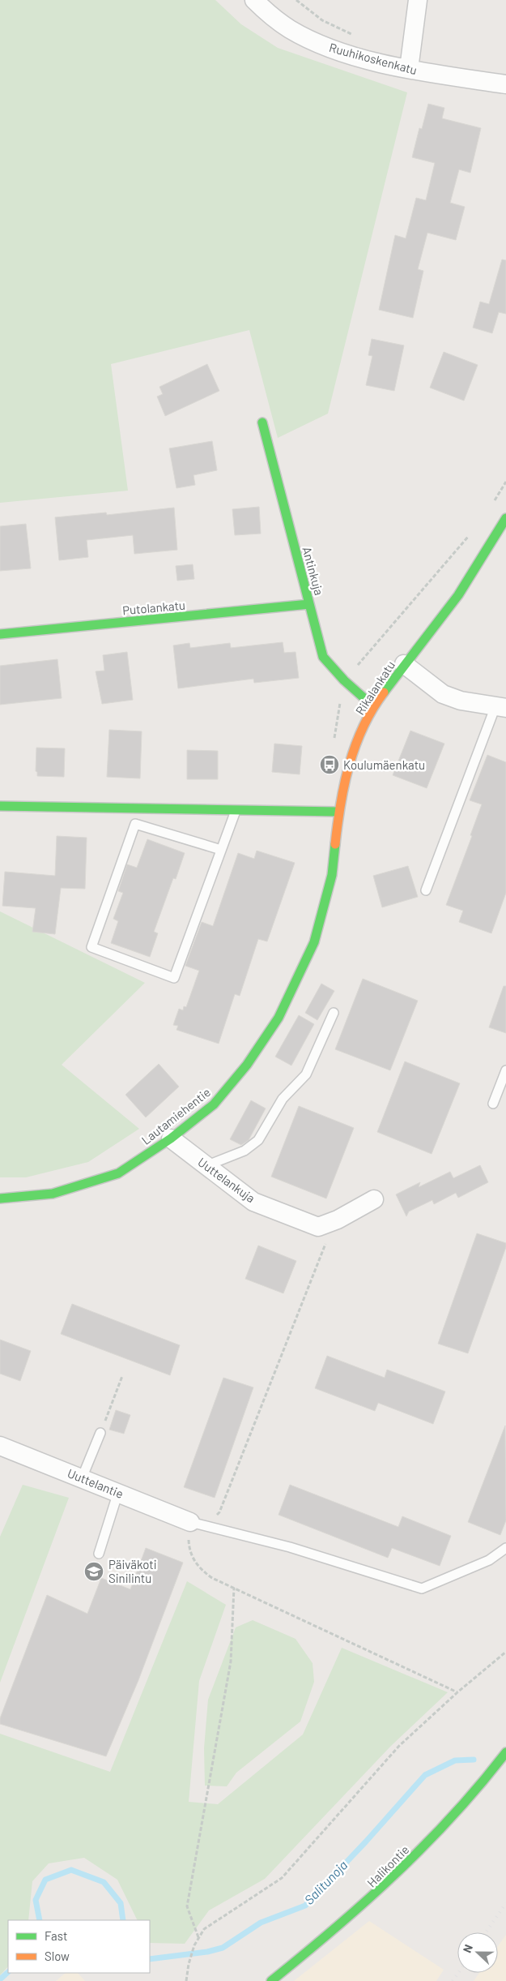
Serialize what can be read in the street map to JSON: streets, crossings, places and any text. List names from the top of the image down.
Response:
{
  "streets": {
    "street": [
      "Ruuhikoskenkatu",
      "Antinkuja",
      "Putolankatu",
      "Rikalankatu",
      "Lautamiehentie",
      "Uuttelankuja",
      "Uuttelantie",
      "Halikontie"
    ]
  },
  "crossings": [
    ["Antinkuja", "Putolankatu"],
    ["Antinkuja", "Rikalankatu"],
    ["Rikalankatu", "Lautamiehentie"],
    ["Lautamiehentie", "Uuttelankuja"]
  ],
  "water": ["Salitunoja"],
  "places": {
    "bus stop": ["Koulumäenkatu"],
    "school or university": ["Päiväkoti Sinilintu"]
  },
  "legend": ["Fast", "Slow"],
  "north": "left"
}
